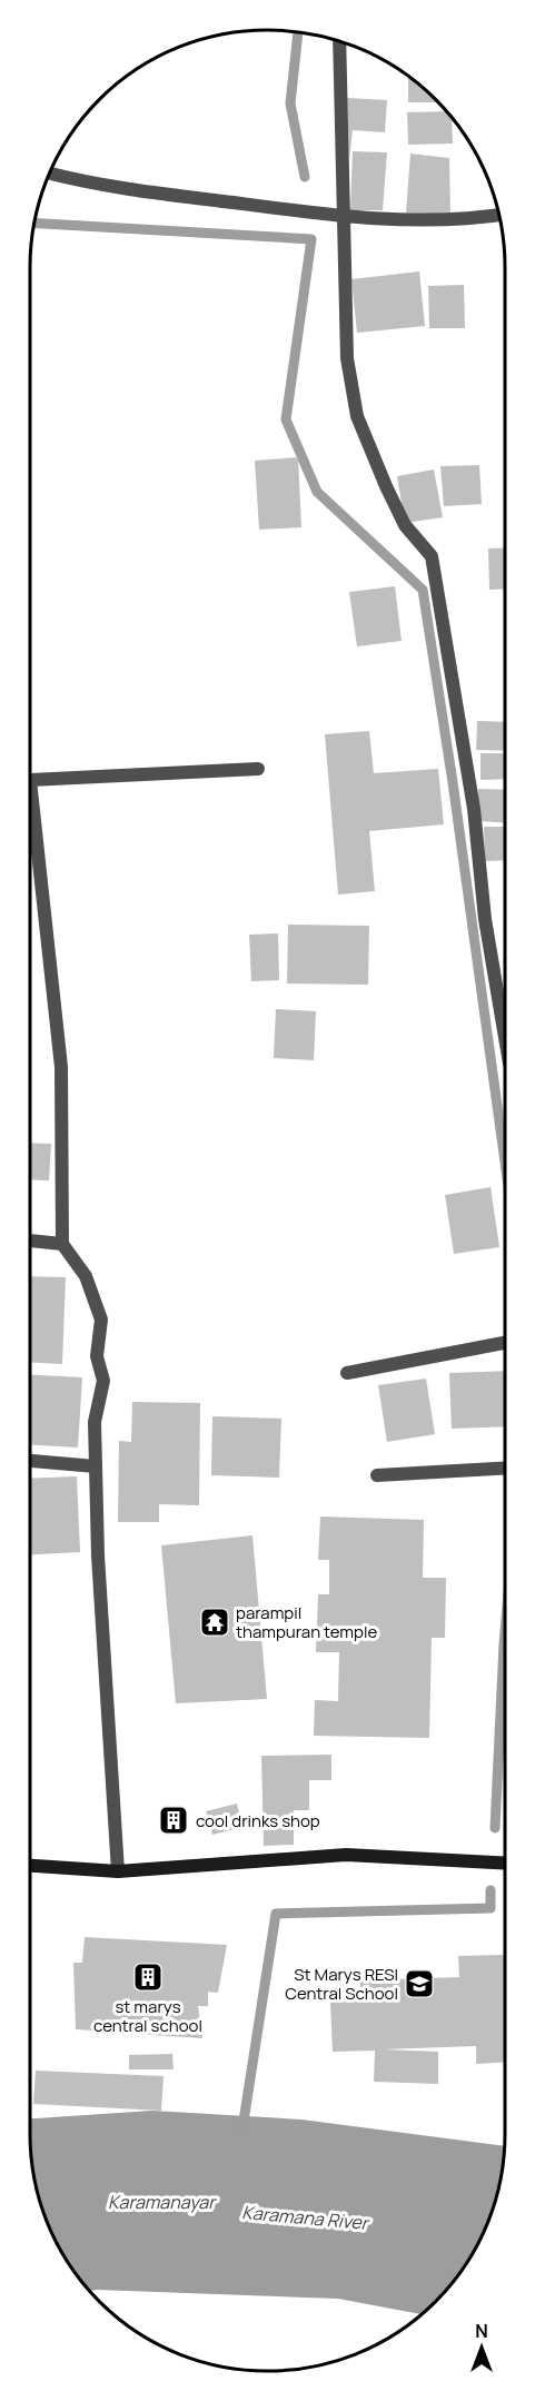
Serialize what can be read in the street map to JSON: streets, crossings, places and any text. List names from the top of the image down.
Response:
{
  "water": ["Karamanayar", "Karamana River"],
  "places": {
    "temple": ["parampil thampuran temple"],
    "building": ["cool drinks shop", "st marys central school"],
    "school or university": ["St Marys RESI Central School"]
  },
  "north": "top"
}
